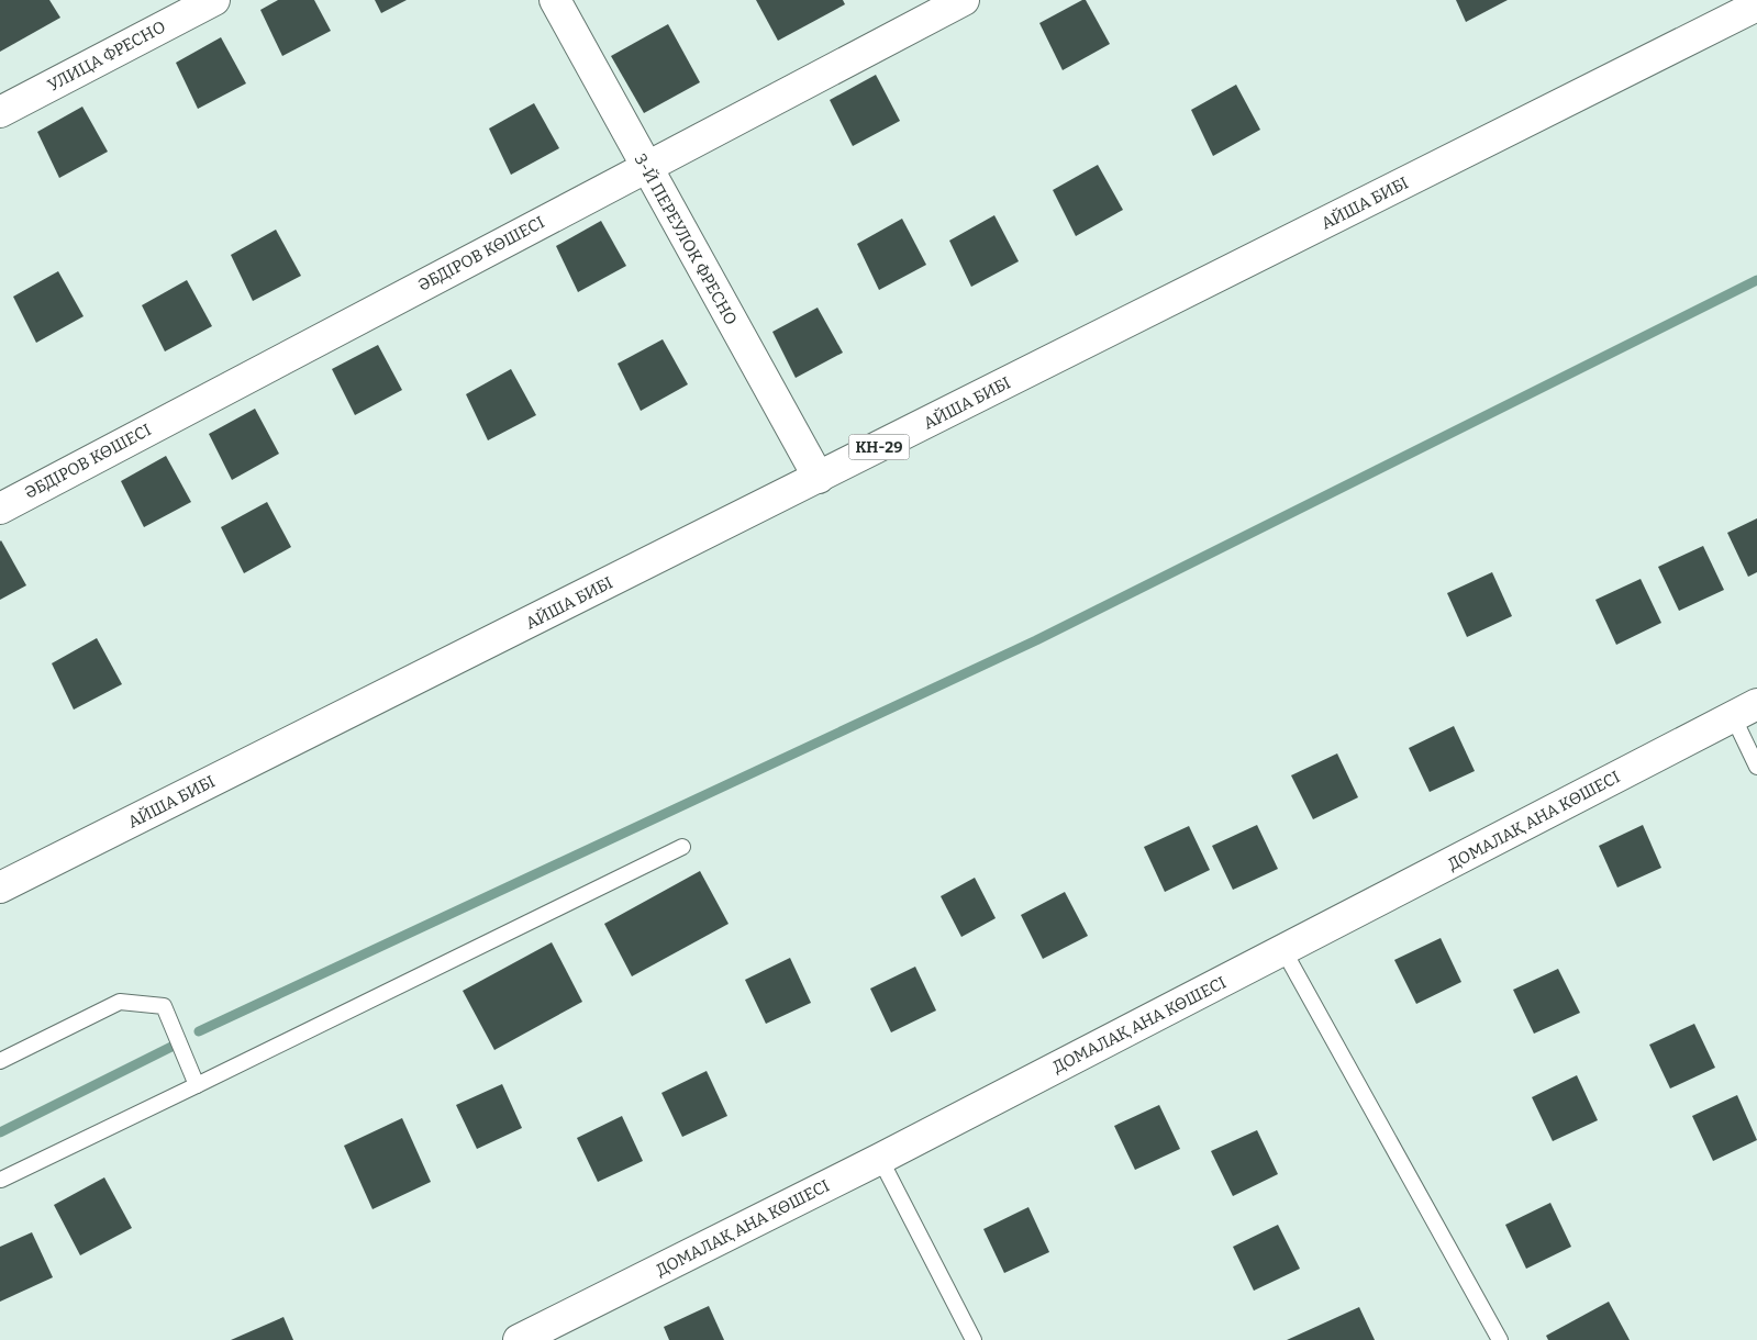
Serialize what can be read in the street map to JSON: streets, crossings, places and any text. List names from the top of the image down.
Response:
{
  "streets": {
    "street": [
      "УЛИЦА ФРЕСНО",
      "АЙША БИБІ",
      "3-Й ПЕРЕУЛОК ФРЕСНО",
      "ӘБДІРОВ КӨШЕСІ",
      "КН-29",
      "ДОМАЛАҚ АНА КӨШЕСІ"
    ]
  },
  "crossings": [
    ["АЙША БИБІ", "3-Й ПЕРЕУЛОК ФРЕСНО"],
    ["3-Й ПЕРЕУЛОК ФРЕСНО", "ӘБДІРОВ КӨШЕСІ"]
  ]
}
